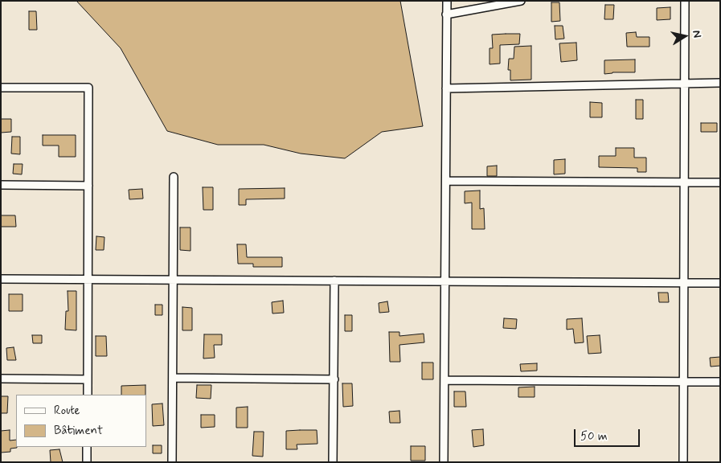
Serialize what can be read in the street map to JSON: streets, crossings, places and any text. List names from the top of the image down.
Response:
{
  "legend": ["Route", "Bâtiment"],
  "scale_bar": "50 m",
  "north": "right"
}
